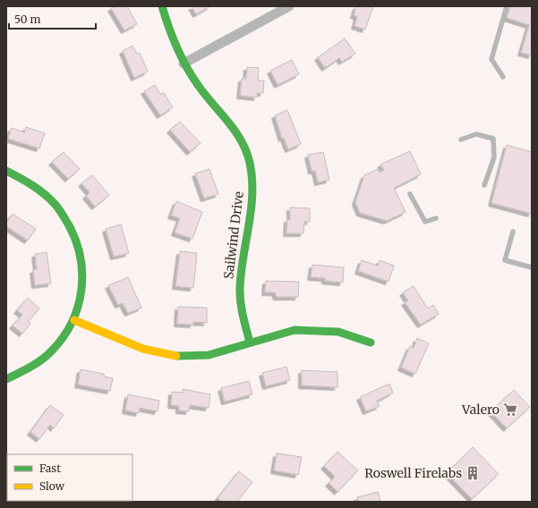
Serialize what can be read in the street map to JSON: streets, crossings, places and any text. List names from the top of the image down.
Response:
{
  "streets": {
    "street": ["Sailwind Drive"]
  },
  "places": {
    "supermarket": ["Valero"],
    "building": ["Roswell Firelabs"]
  },
  "legend": ["Fast", "Slow"],
  "scale_bar": "50 m"
}
